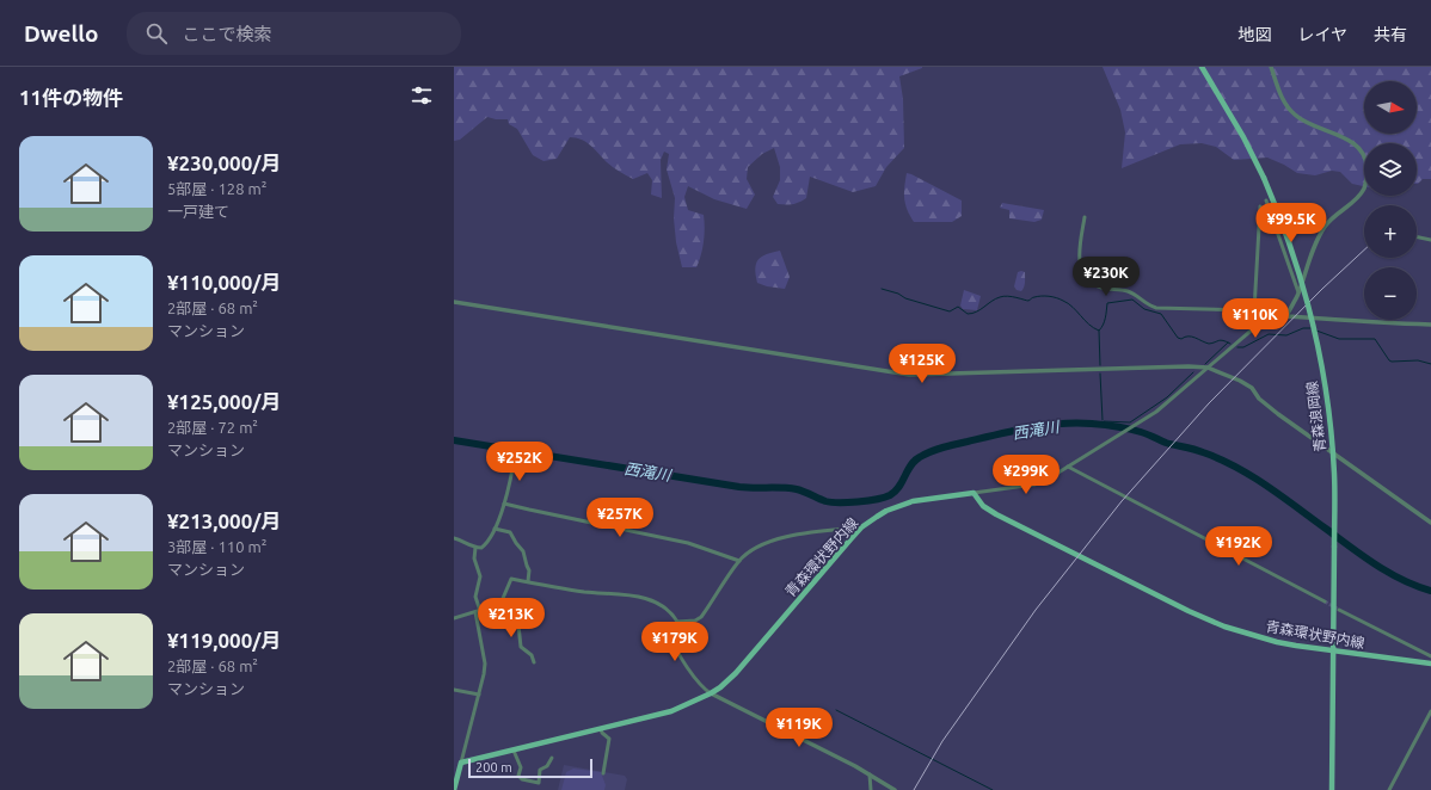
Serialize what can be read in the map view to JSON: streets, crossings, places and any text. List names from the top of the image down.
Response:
{
  "streets": {
    "main road": ["青森浪岡線", "青森環状野内線"]
  },
  "crossings": [
    ["青森浪岡線", "青森環状野内線"]
  ],
  "water": ["西滝川"],
  "scale_bar": "200 m",
  "north": "right",
  "page": {
    "header": "Dwello",
    "search": "ここで検索",
    "nav": ["地図", "レイヤ", "共有"],
    "heading": "11件の物件",
    "map_buttons": ["+", "−"],
    "list": [
      {
        "name": "¥230,000/月",
        "note": "5部屋 · 128 m² · 一戸建て"
      },
      {
        "name": "¥110,000/月",
        "note": "2部屋 · 68 m² · マンション"
      },
      {
        "name": "¥125,000/月",
        "note": "2部屋 · 72 m² · マンション"
      },
      {
        "name": "¥213,000/月",
        "note": "3部屋 · 110 m² · マンション"
      },
      {
        "name": "¥119,000/月",
        "note": "2部屋 · 68 m² · マンション"
      }
    ],
    "price": [
      "¥99.5K",
      "¥230K",
      "¥110K",
      "¥125K",
      "¥252K",
      "¥299K",
      "¥257K",
      "¥192K",
      "¥213K",
      "¥179K",
      "¥119K"
    ],
    "scale": "200 m"
  }
}
